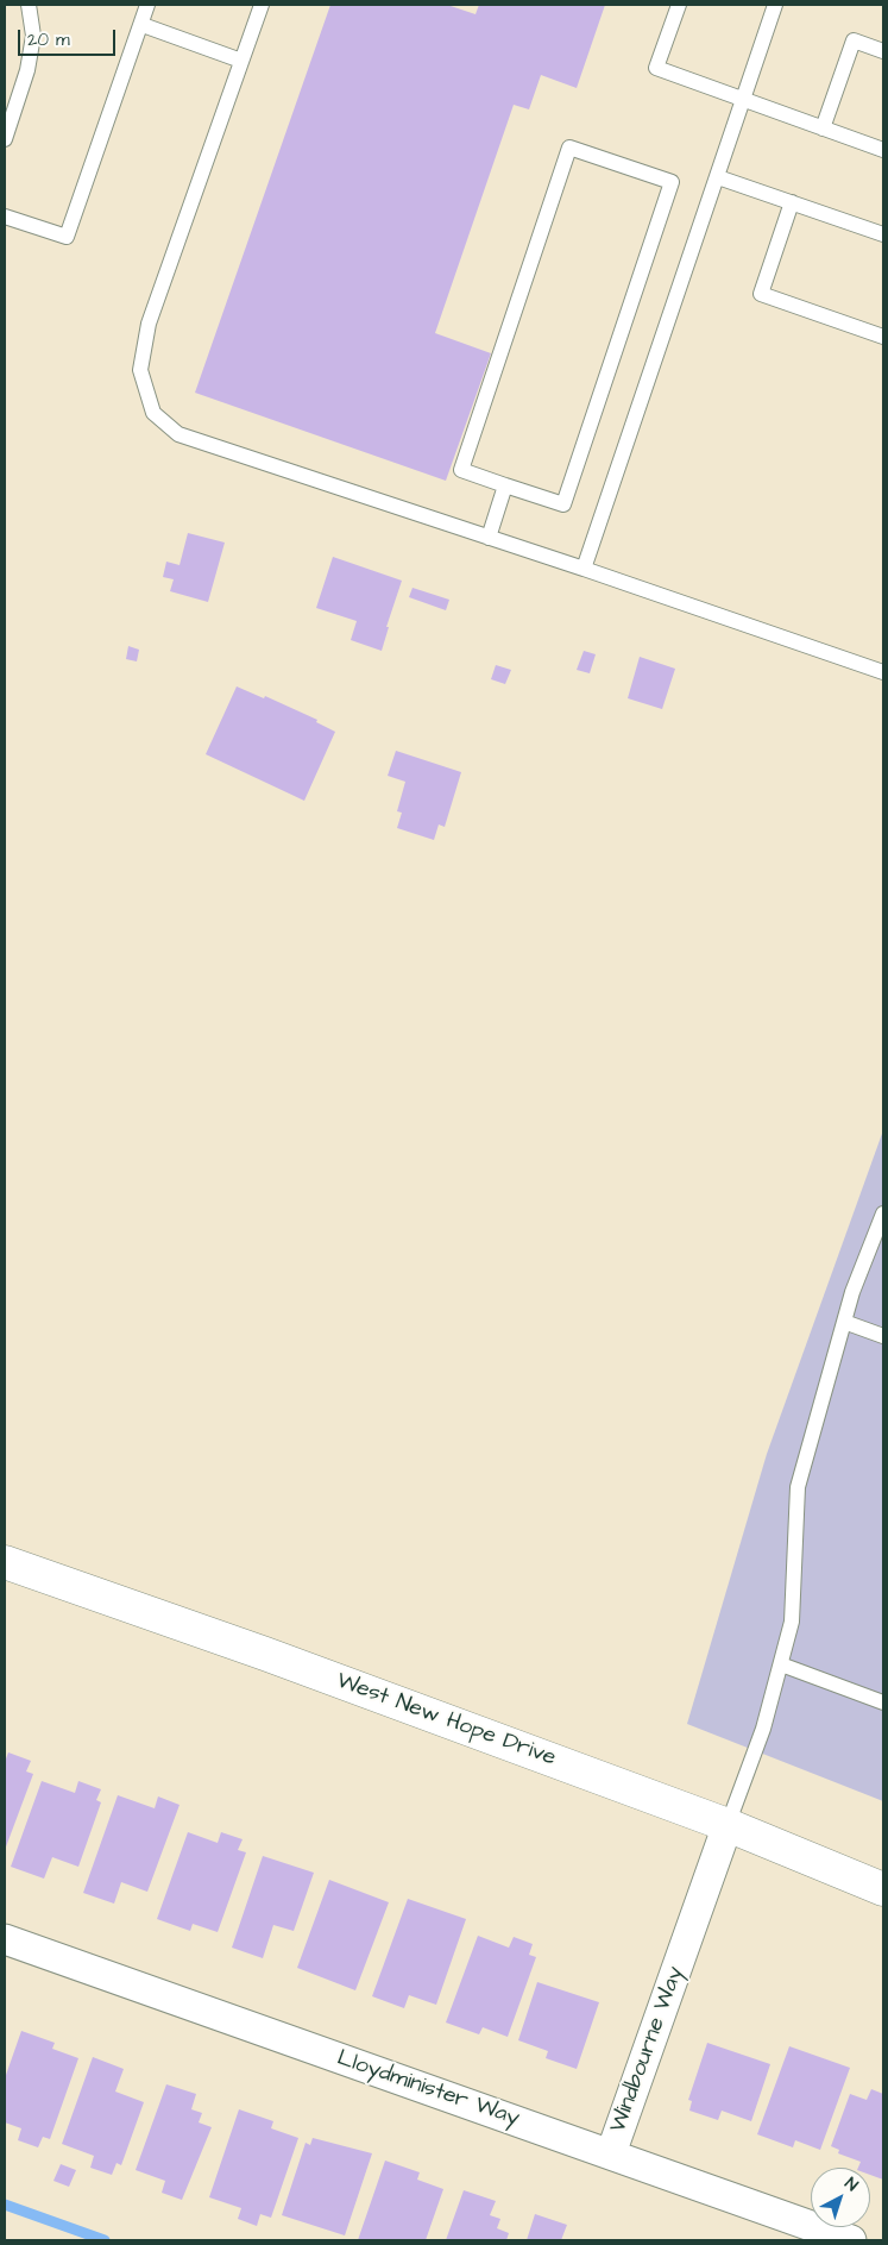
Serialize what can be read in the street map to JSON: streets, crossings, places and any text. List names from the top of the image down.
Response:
{
  "streets": {
    "main road": ["West New Hope Drive"],
    "street": ["Windbourne Way", "Lloydminister Way"]
  },
  "crossings": [
    ["West New Hope Drive", "Windbourne Way"],
    ["Windbourne Way", "Lloydminister Way"]
  ],
  "scale_bar": "20 m",
  "north": "top right"
}
